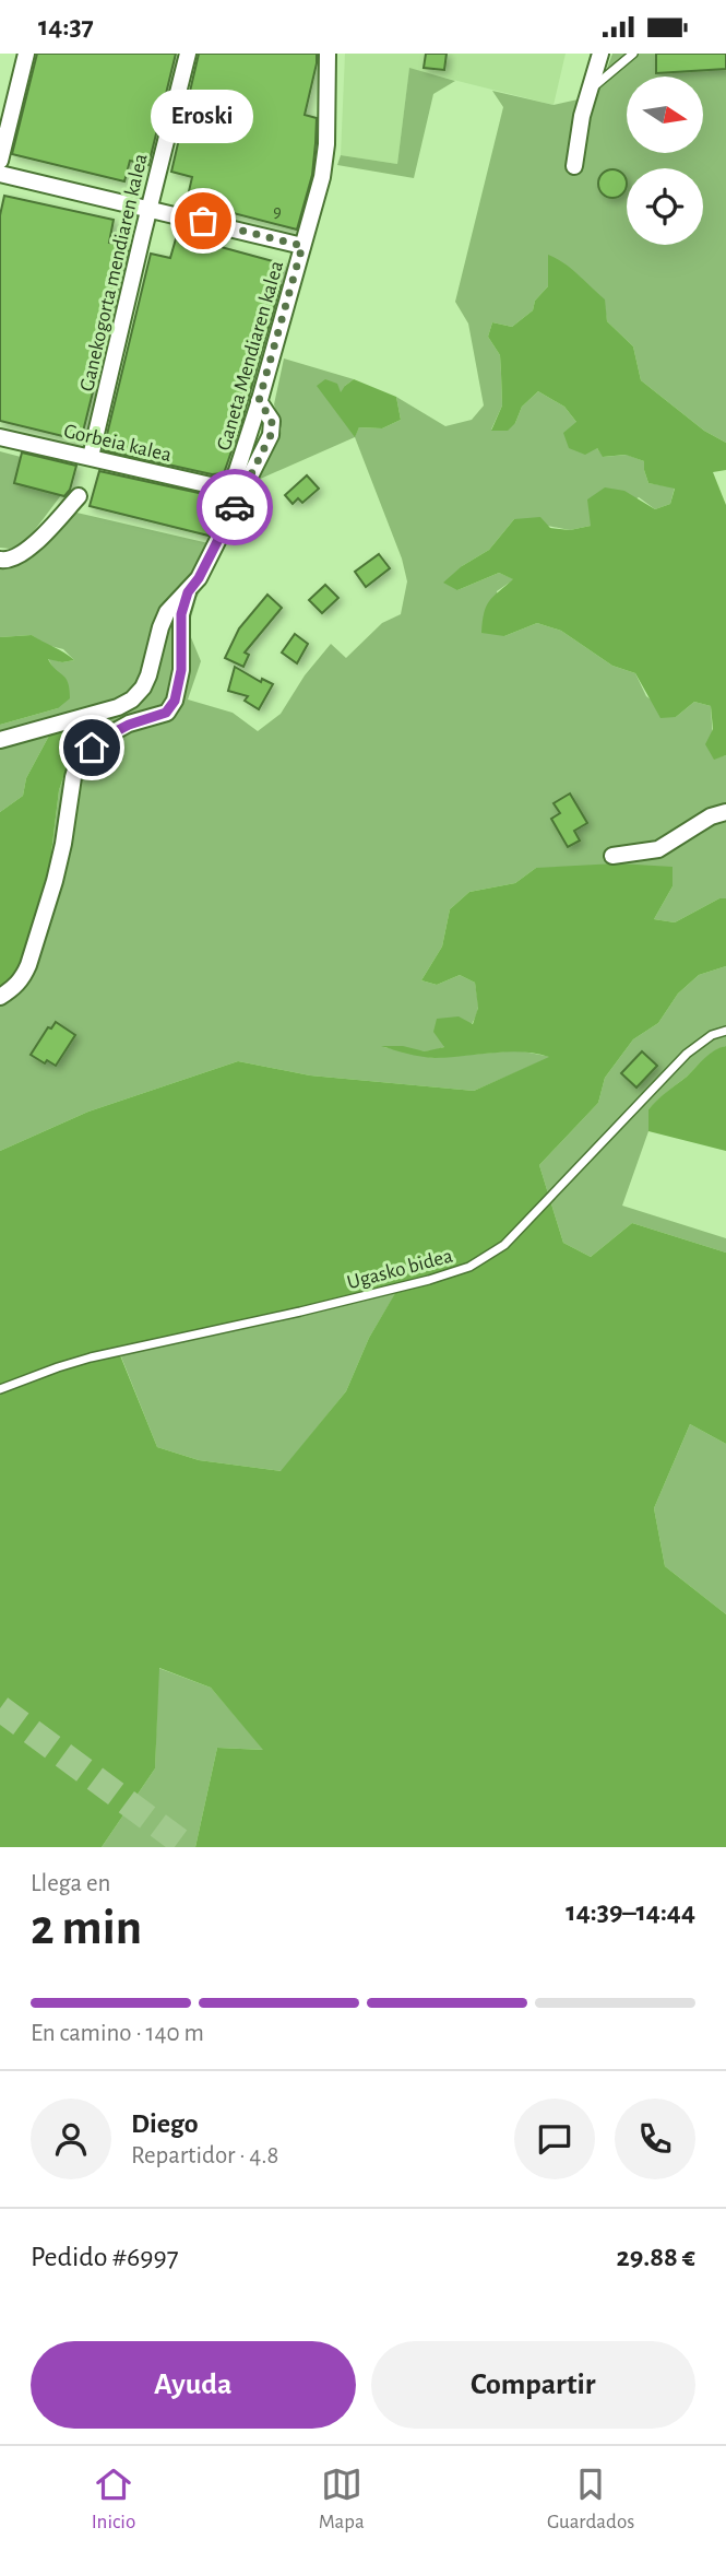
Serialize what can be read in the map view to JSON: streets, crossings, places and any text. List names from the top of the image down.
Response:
{
  "streets": {
    "street": ["Ganekogorta mendiaren kalea", "Ganeta Mendiaren kalea", "Gorbeia kalea"],
    "lane": ["Ugasko bidea"]
  },
  "crossings": [
    ["Ganekogorta mendiaren kalea", "Gorbeia kalea"],
    ["Ganeta Mendiaren kalea", "Gorbeia kalea"]
  ],
  "places": ["Eroski"],
  "house_numbers": ["9"],
  "north": "right",
  "page": {
    "status": "14:37",
    "bubble": "Eroski",
    "heading": ["2 min", "Llega en", "14:39–14:44"],
    "panel": [
      "Diego",
      "Repartidor · 4.8",
      "Pedido #6997",
      "29.88 €"
    ],
    "bar": "En camino · 140 m",
    "buttons": ["Ayuda", "Compartir"],
    "tabs": ["Inicio", "Mapa", "Guardados"]
  }
}
